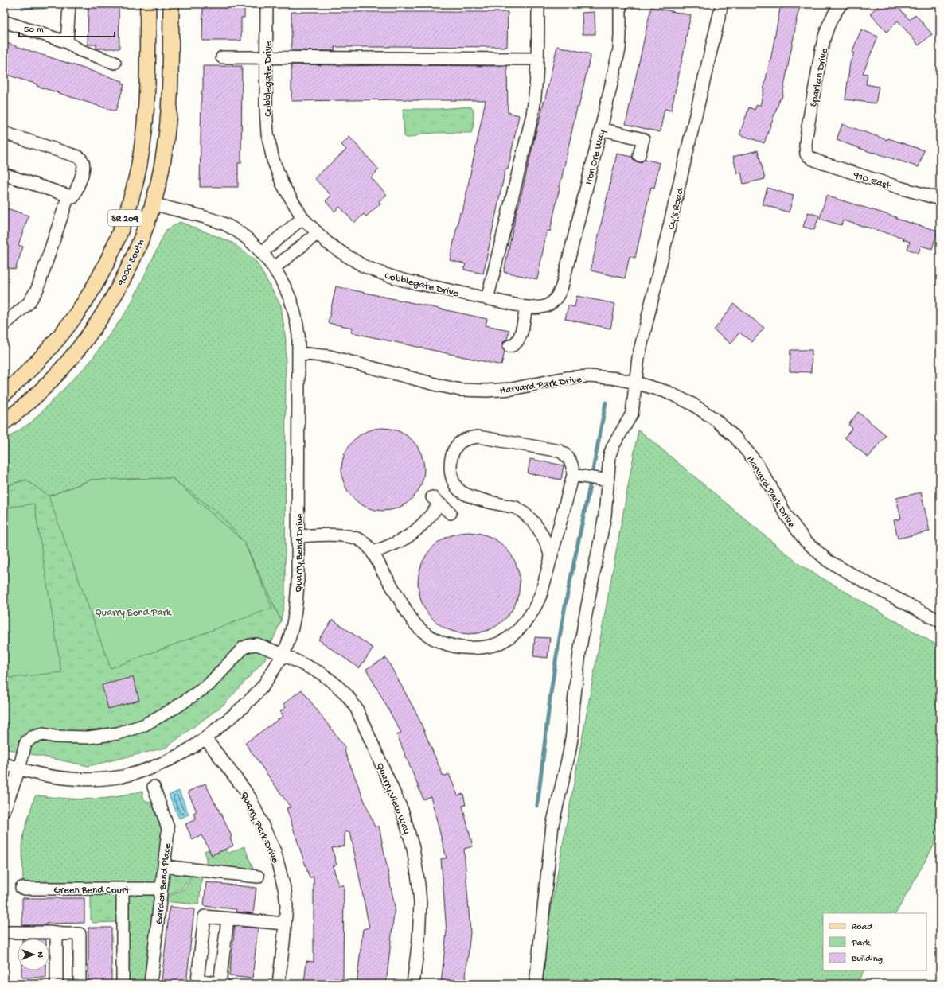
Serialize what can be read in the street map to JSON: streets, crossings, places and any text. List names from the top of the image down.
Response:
{
  "streets": {
    "main road": ["SR 209", "9000 South"],
    "street": [
      "Spartan Drive",
      "Cobblegate Drive",
      "Iron Ore Way",
      "910 East",
      "Cy's Road",
      "Harvard Park Drive",
      "Quarry Bend Drive",
      "Quarry View Way",
      "Quarry Park Drive",
      "Garden Bend Place",
      "Green Bend Court"
    ]
  },
  "crossings": [
    ["Spartan Drive", "910 East"],
    ["Cobblegate Drive", "Iron Ore Way"],
    ["Cy's Road", "Harvard Park Drive"],
    ["9000 South", "Quarry Bend Drive"],
    ["Harvard Park Drive", "Quarry Bend Drive"],
    ["Quarry Bend Drive", "Quarry View Way"],
    ["Quarry Bend Drive", "Quarry Park Drive"],
    ["Garden Bend Place", "Green Bend Court"]
  ],
  "parks": ["Quarry Bend Park"],
  "legend": ["Road", "Park", "Building"],
  "scale_bar": "50 m",
  "north": "right"
}
